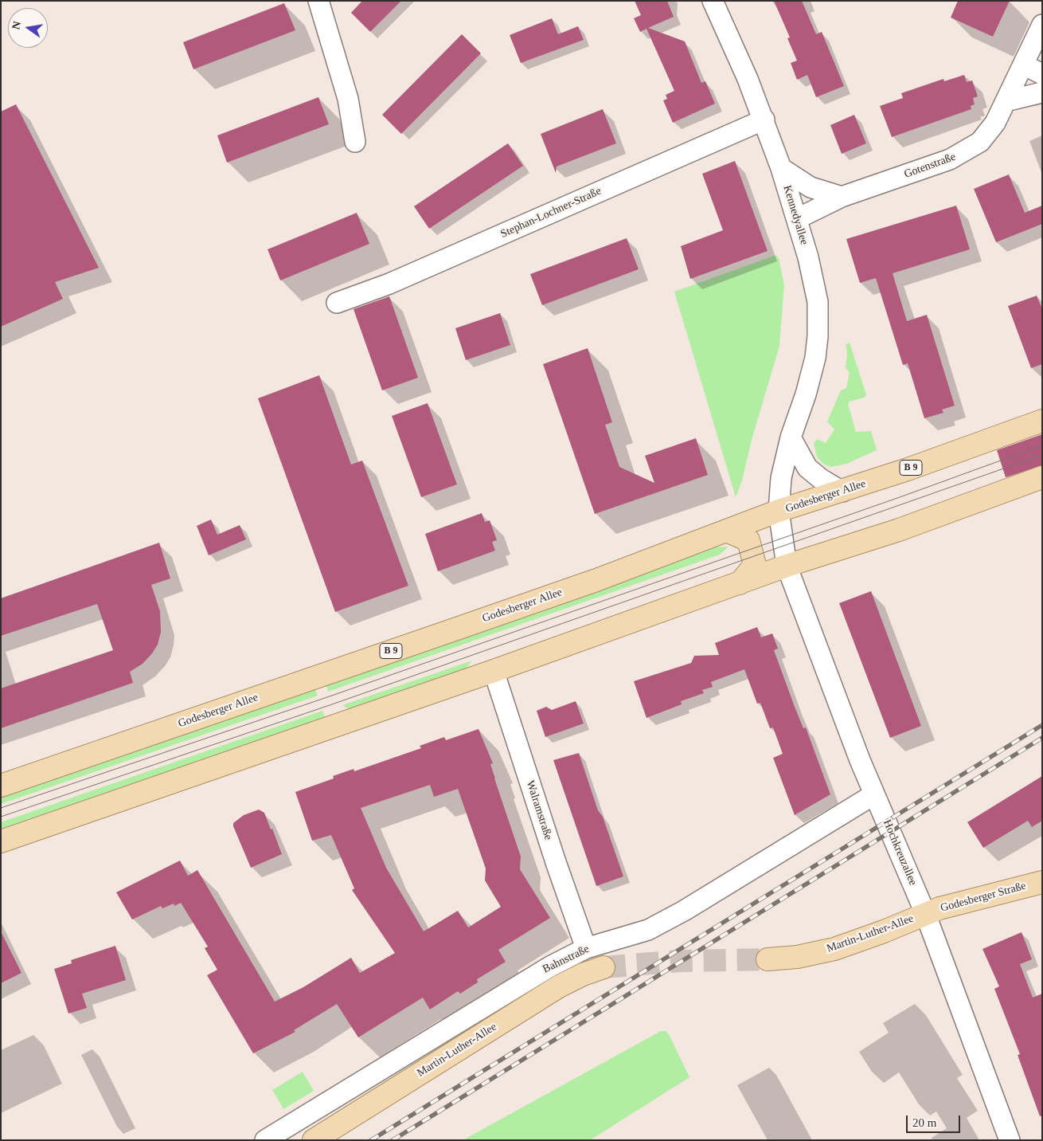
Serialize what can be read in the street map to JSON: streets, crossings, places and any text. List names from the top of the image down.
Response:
{
  "streets": {
    "main road": [
      "B 9",
      "Godesberger Allee",
      "Godesberger Straße",
      "Martin-Luther-Allee"
    ],
    "street": [
      "Gotenstraße",
      "Stephan-Lochner-Straße",
      "Kennedyallee",
      "Walramstraße",
      "Hochkreuzallee",
      "Bahnstraße"
    ]
  },
  "crossings": [
    ["Gotenstraße", "Kennedyallee"],
    ["Stephan-Lochner-Straße", "Kennedyallee"],
    ["Kennedyallee", "Godesberger Allee"],
    ["Kennedyallee", "Hochkreuzallee"],
    ["Walramstraße", "Bahnstraße"],
    ["Hochkreuzallee", "Godesberger Straße"],
    ["Hochkreuzallee", "Martin-Luther-Allee"],
    ["Hochkreuzallee", "Bahnstraße"],
    ["Godesberger Straße", "Martin-Luther-Allee"]
  ],
  "scale_bar": "20 m",
  "north": "left"
}
